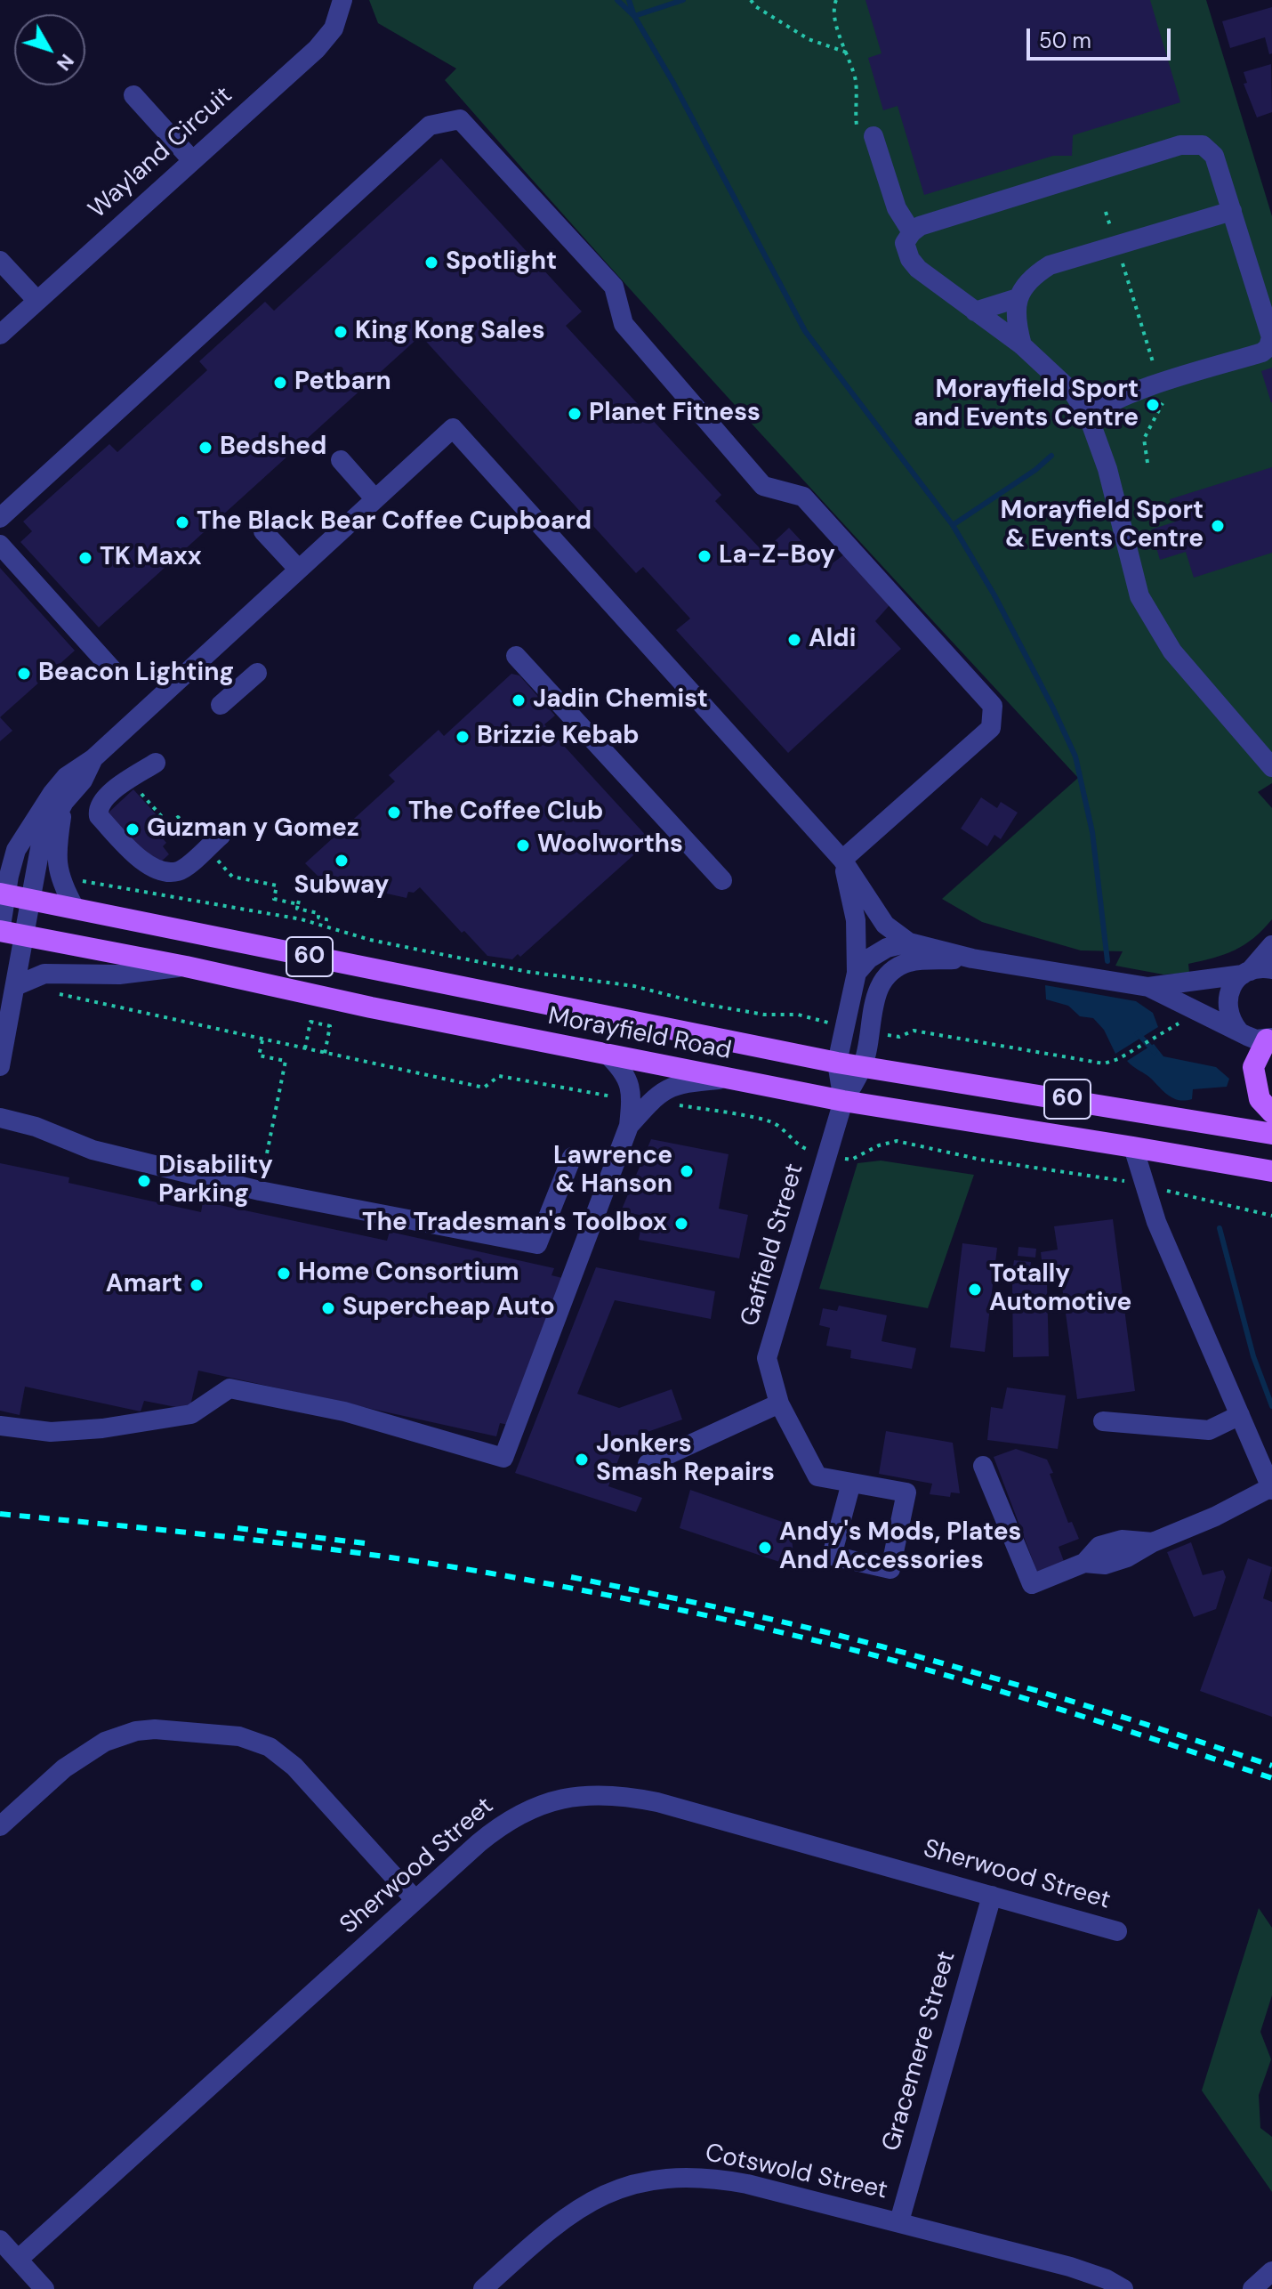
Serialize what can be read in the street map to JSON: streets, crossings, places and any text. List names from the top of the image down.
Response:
{
  "streets": {
    "main road": ["60", "Morayfield Road"],
    "street": [
      "Wayland Circuit",
      "Gaffield Street",
      "Sherwood Street",
      "Gracemere Street",
      "Cotswold Street"
    ]
  },
  "crossings": [
    ["Morayfield Road", "Gaffield Street"],
    ["Sherwood Street", "Gracemere Street"],
    ["Gracemere Street", "Cotswold Street"]
  ],
  "places": [
    "Spotlight",
    "King Kong Sales",
    "Petbarn",
    "Morayfield Sport and Events Centre",
    "Planet Fitness",
    "Bedshed",
    "The Black Bear Coffee Cupboard",
    "Morayfield Sport & Events Centre",
    "La-Z-Boy",
    "TK Maxx",
    "Aldi",
    "Beacon Lighting",
    "Jadin Chemist",
    "Brizzie Kebab",
    "The Coffee Club",
    "Guzman y Gomez",
    "Woolworths",
    "Subway",
    "Lawrence & Hanson",
    "Disability Parking",
    "The Tradesman's Toolbox",
    "Home Consortium",
    "Amart",
    "Totally Automotive",
    "Supercheap Auto",
    "Jonkers Smash Repairs",
    "Andy's Mods, Plates And Accessories"
  ],
  "scale_bar": "50 m",
  "north": "bottom right"
}
